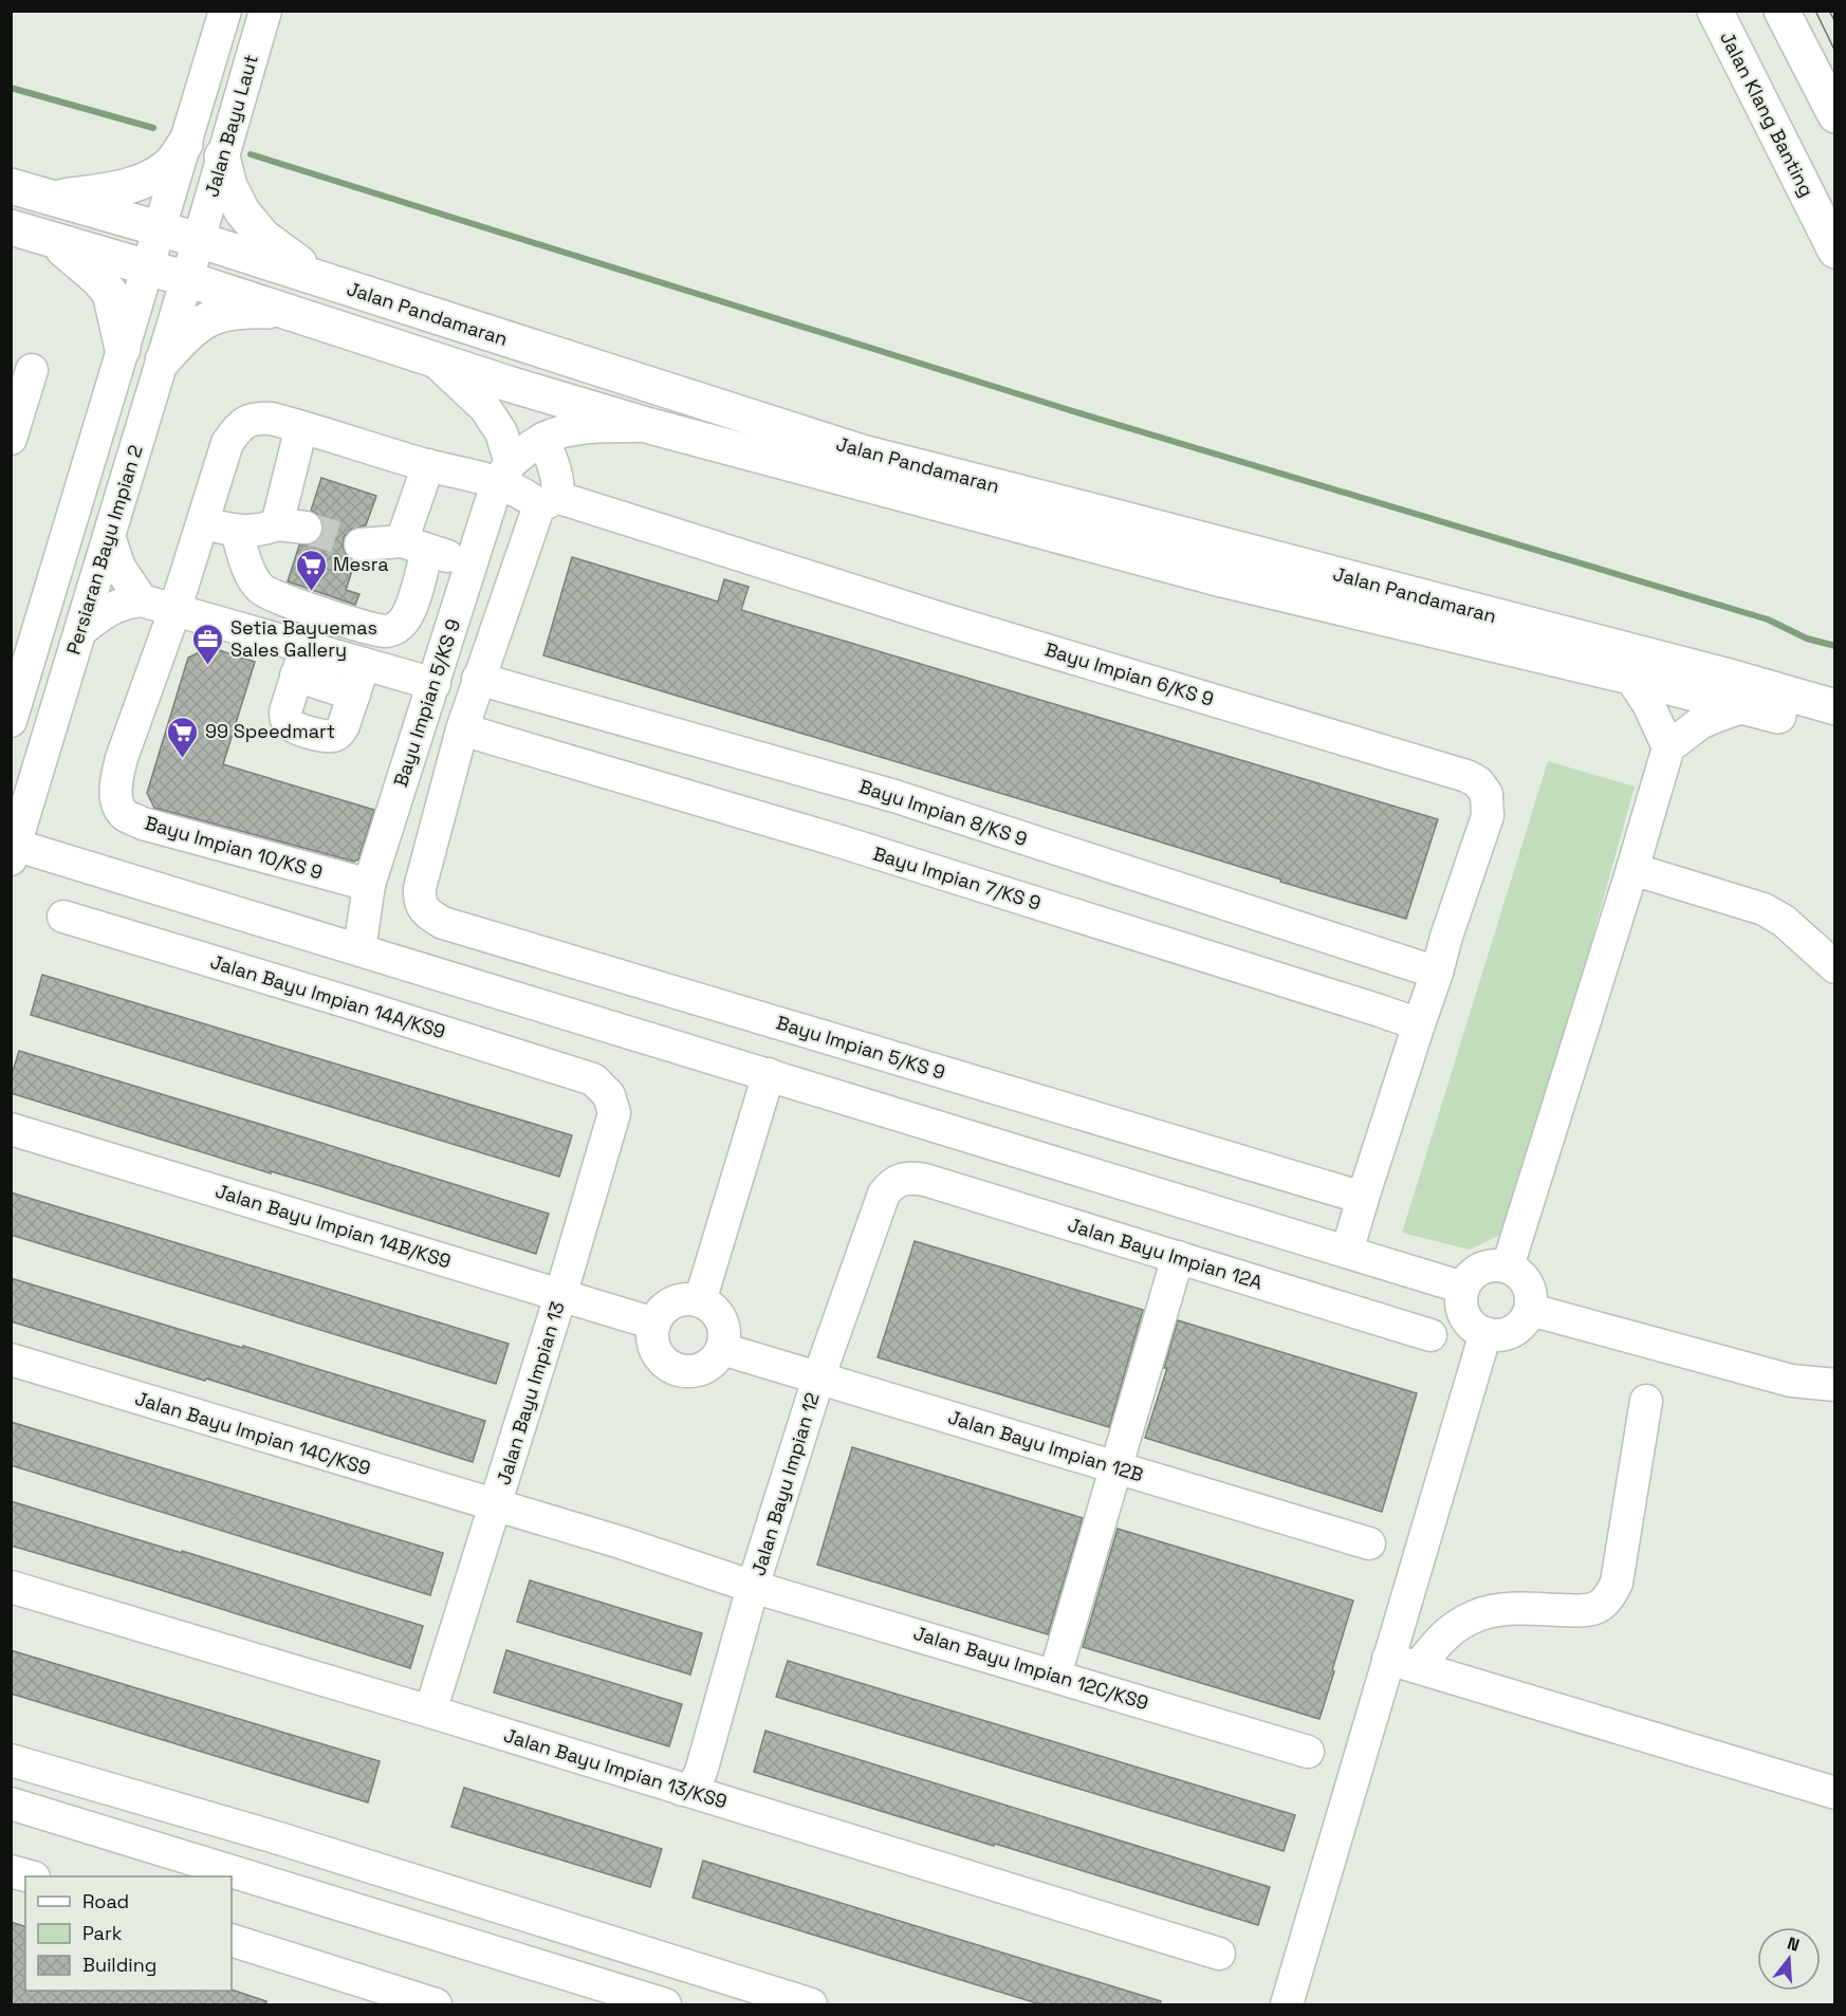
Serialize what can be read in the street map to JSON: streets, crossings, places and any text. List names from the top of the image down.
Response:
{
  "streets": {
    "main road": ["Jalan Klang Banting", "Jalan Pandamaran"],
    "street": [
      "Jalan Bayu Laut",
      "Persiaran Bayu Impian 2",
      "Bayu Impian 6/KS 9",
      "Bayu Impian 5/KS 9",
      "Bayu Impian 8/KS 9",
      "Bayu Impian 10/KS 9",
      "Bayu Impian 7/KS 9",
      "Jalan Bayu Impian 14A/KS9",
      "Jalan Bayu Impian 14B/KS9",
      "Jalan Bayu Impian 12A",
      "Jalan Bayu Impian 13",
      "Jalan Bayu Impian 14C/KS9",
      "Jalan Bayu Impian 12B",
      "Jalan Bayu Impian 12",
      "Jalan Bayu Impian 12C/KS9",
      "Jalan Bayu Impian 13/KS9"
    ]
  },
  "crossings": [
    ["Jalan Bayu Laut", "Jalan Pandamaran"],
    ["Jalan Bayu Laut", "Persiaran Bayu Impian 2"],
    ["Jalan Pandamaran", "Persiaran Bayu Impian 2"],
    ["Bayu Impian 6/KS 9", "Bayu Impian 5/KS 9"],
    ["Bayu Impian 6/KS 9", "Bayu Impian 8/KS 9"],
    ["Bayu Impian 6/KS 9", "Bayu Impian 10/KS 9"],
    ["Bayu Impian 6/KS 9", "Bayu Impian 7/KS 9"],
    ["Bayu Impian 5/KS 9", "Bayu Impian 10/KS 9"],
    ["Bayu Impian 5/KS 9", "Bayu Impian 7/KS 9"],
    ["Jalan Bayu Impian 14A/KS9", "Jalan Bayu Impian 13"],
    ["Jalan Bayu Impian 14B/KS9", "Jalan Bayu Impian 13"],
    ["Jalan Bayu Impian 14B/KS9", "Jalan Bayu Impian 12B"],
    ["Jalan Bayu Impian 12A", "Jalan Bayu Impian 12"],
    ["Jalan Bayu Impian 13", "Jalan Bayu Impian 14C/KS9"],
    ["Jalan Bayu Impian 13", "Jalan Bayu Impian 13/KS9"],
    ["Jalan Bayu Impian 14C/KS9", "Jalan Bayu Impian 12"],
    ["Jalan Bayu Impian 14C/KS9", "Jalan Bayu Impian 12C/KS9"],
    ["Jalan Bayu Impian 12B", "Jalan Bayu Impian 12"],
    ["Jalan Bayu Impian 12", "Jalan Bayu Impian 12C/KS9"],
    ["Jalan Bayu Impian 12", "Jalan Bayu Impian 13/KS9"]
  ],
  "places": {
    "supermarket": ["Mesra", "99 Speedmart"],
    "office": ["Setia Bayuemas Sales Gallery"]
  },
  "legend": ["Road", "Park", "Building"],
  "north": "top"
}
